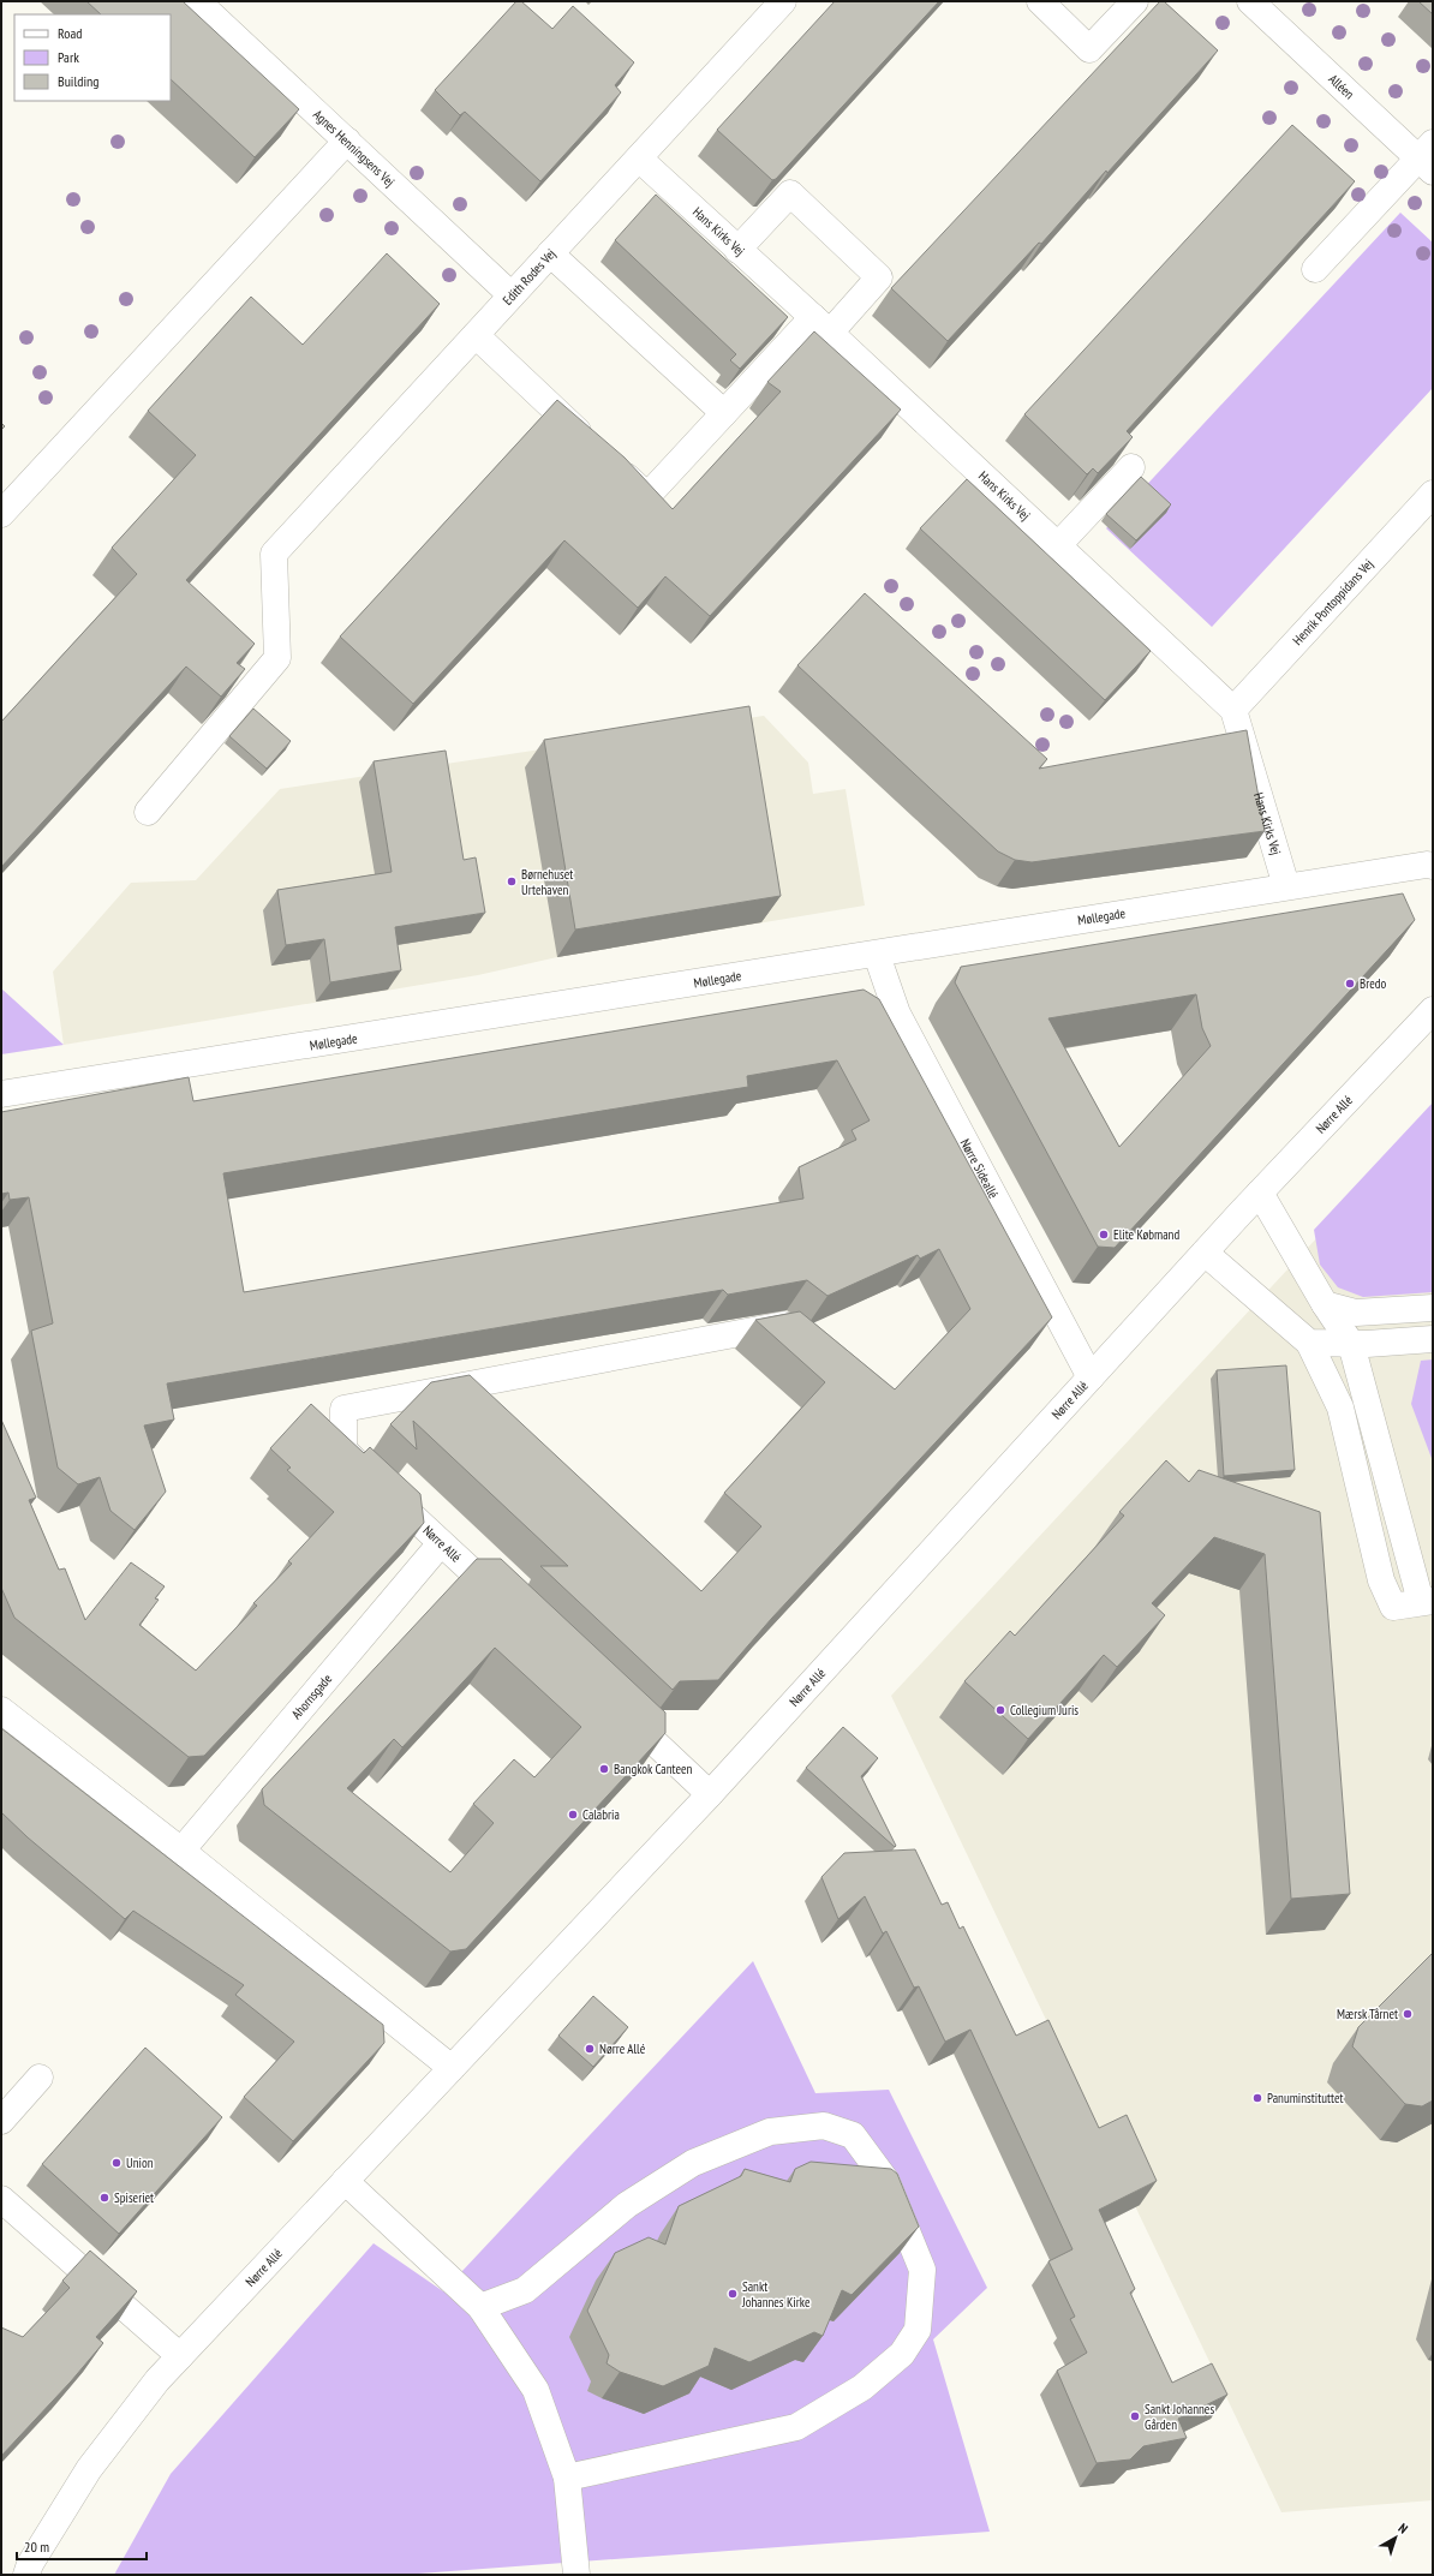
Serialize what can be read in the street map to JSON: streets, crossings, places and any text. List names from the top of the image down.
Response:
{
  "streets": {
    "street": [
      "Alléen",
      "Agnes Henningsens Vej",
      "Hans Kirks Vej",
      "Edith Rodes Vej",
      "Henrik Pontoppidans Vej",
      "Møllegade",
      "Nørre Allé",
      "Nørre Sideallé",
      "Ahornsgade"
    ]
  },
  "crossings": [
    ["Agnes Henningsens Vej", "Edith Rodes Vej"],
    ["Hans Kirks Vej", "Edith Rodes Vej"],
    ["Hans Kirks Vej", "Henrik Pontoppidans Vej"],
    ["Hans Kirks Vej", "Møllegade"],
    ["Møllegade", "Nørre Sideallé"],
    ["Nørre Allé", "Nørre Sideallé"],
    ["Nørre Allé", "Ahornsgade"]
  ],
  "places": [
    "Børnehuset Urtehaven",
    "Bredo",
    "Elite Købmand",
    "Collegium Juris",
    "Bangkok Canteen",
    "Calabria",
    "Mærsk Tårnet",
    "Nørre Allé",
    "Panuminstituttet",
    "Union",
    "Spiseriet",
    "Sankt Johannes Kirke",
    "Sankt Johannes Gården"
  ],
  "legend": ["Road", "Park", "Building"],
  "scale_bar": "20 m",
  "north": "top right"
}
